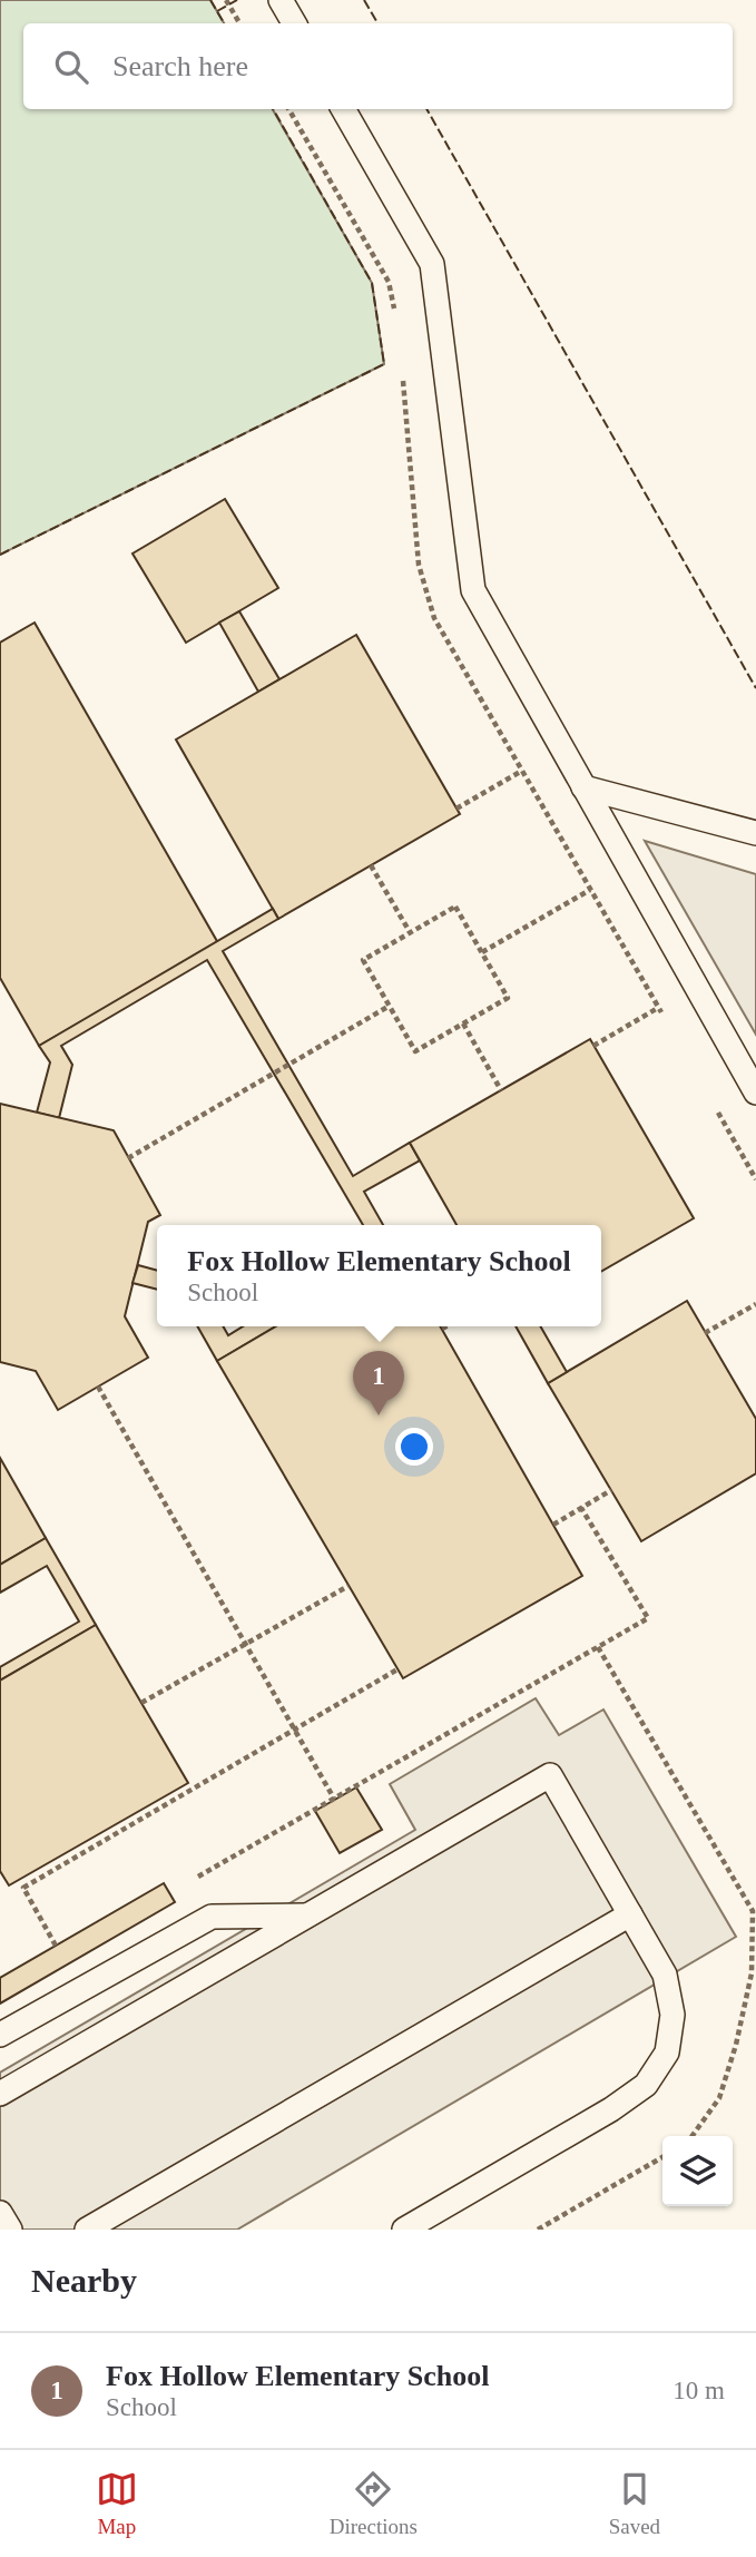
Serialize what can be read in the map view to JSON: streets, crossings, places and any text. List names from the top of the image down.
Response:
{
  "page": {
    "search": "Search here",
    "popup": ["Fox Hollow Elementary School", "School"],
    "pins": "1",
    "heading": "Nearby",
    "list": [
      {
        "mark": "1",
        "name": "Fox Hollow Elementary School",
        "note": "School",
        "value": "10 m"
      }
    ],
    "nav": ["Map", "Directions", "Saved"]
  }
}
